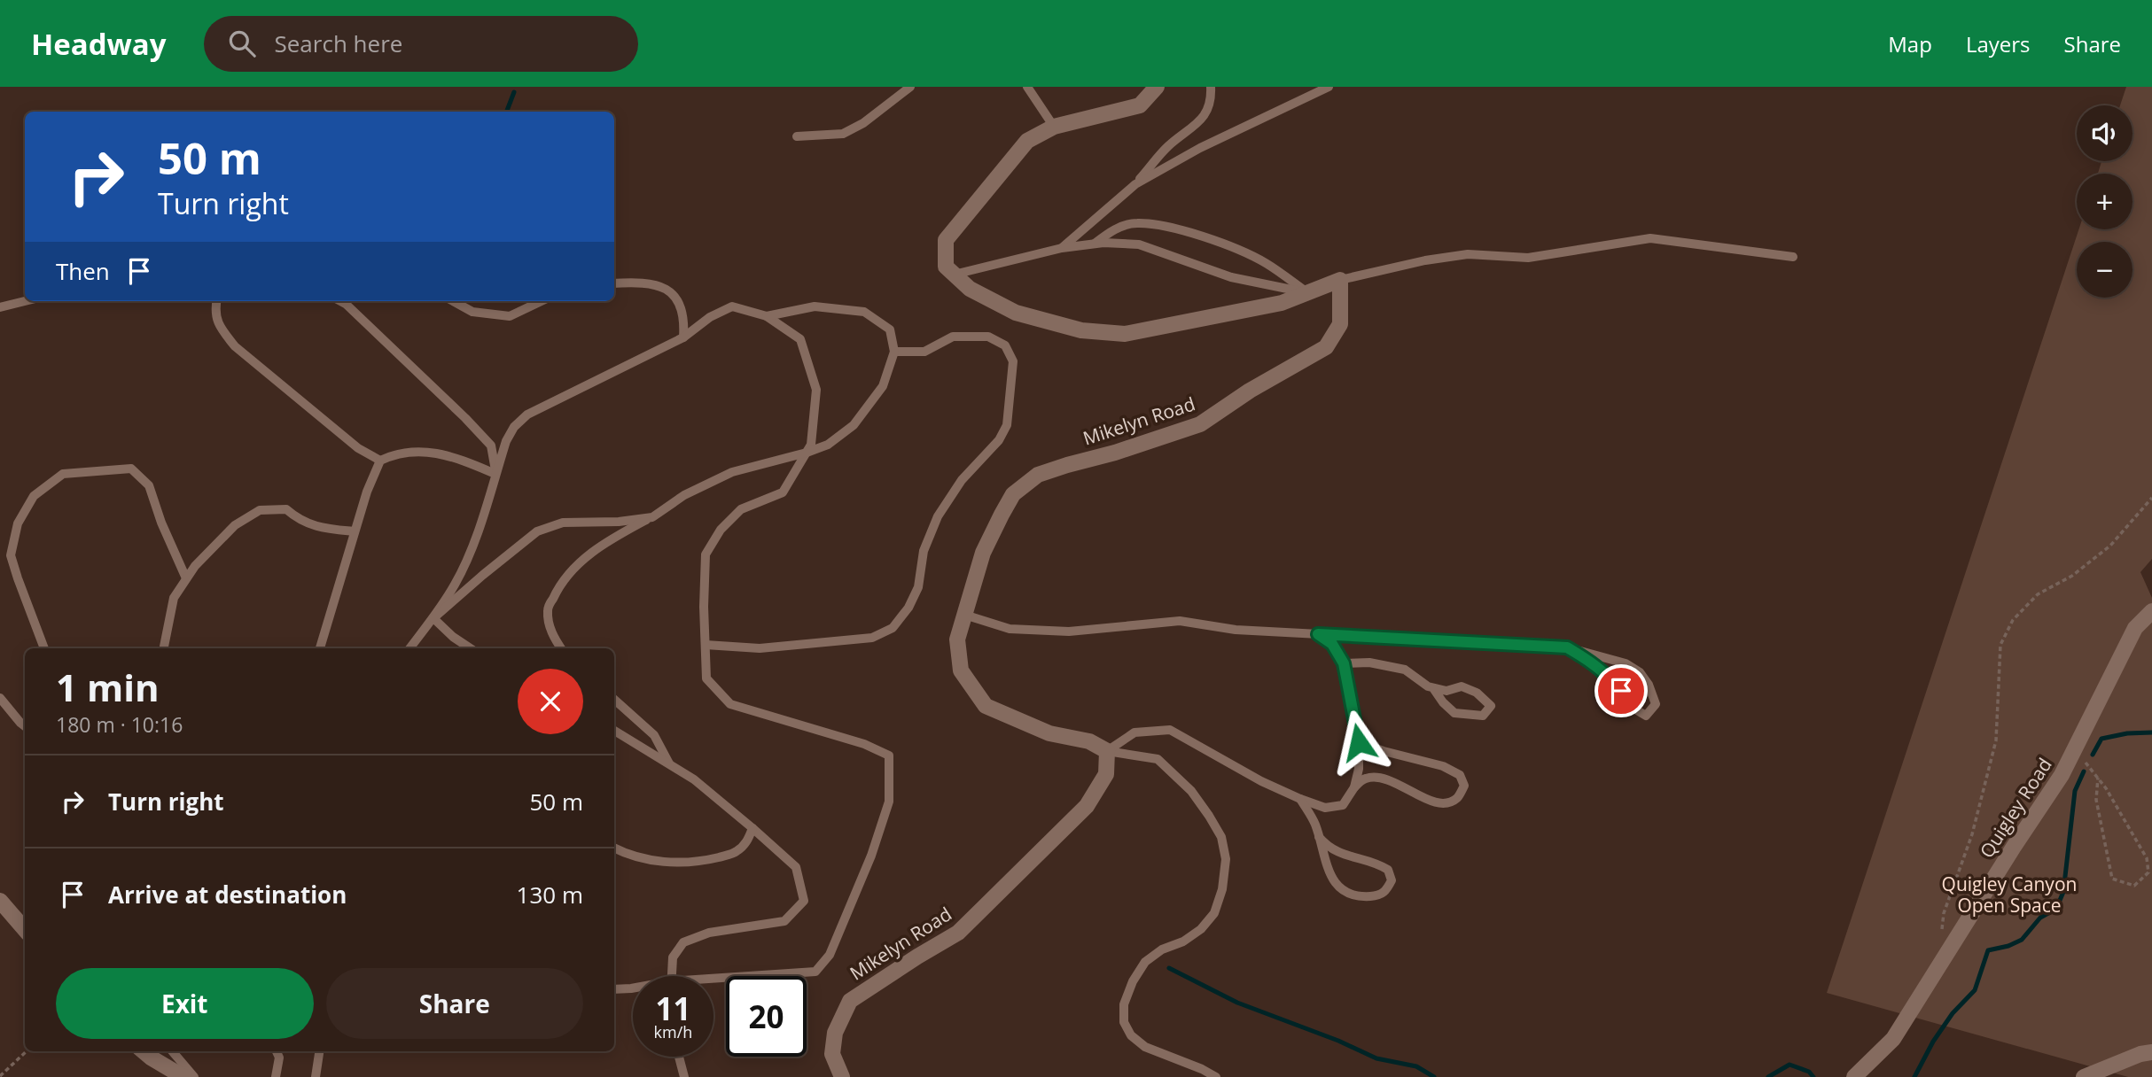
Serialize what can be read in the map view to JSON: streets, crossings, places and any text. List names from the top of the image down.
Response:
{
  "streets": {
    "street": ["Mikelyn Road", "Quigley Road"]
  },
  "parks": ["Quigley Canyon Open Space"],
  "page": {
    "header": "Headway",
    "search": "Search here",
    "nav": ["Map", "Layers", "Share"],
    "map_buttons": ["+", "−"],
    "turn": ["50 m", "Turn right"],
    "then": "Then",
    "heading": ["1 min", "180 m · 10:16"],
    "list": [
      {
        "name": "Turn right",
        "value": "50 m"
      },
      {
        "name": "Arrive at destination",
        "value": "130 m"
      }
    ],
    "buttons": ["Exit", "Share"],
    "speed": "11 km/h",
    "limit": "20"
  }
}
